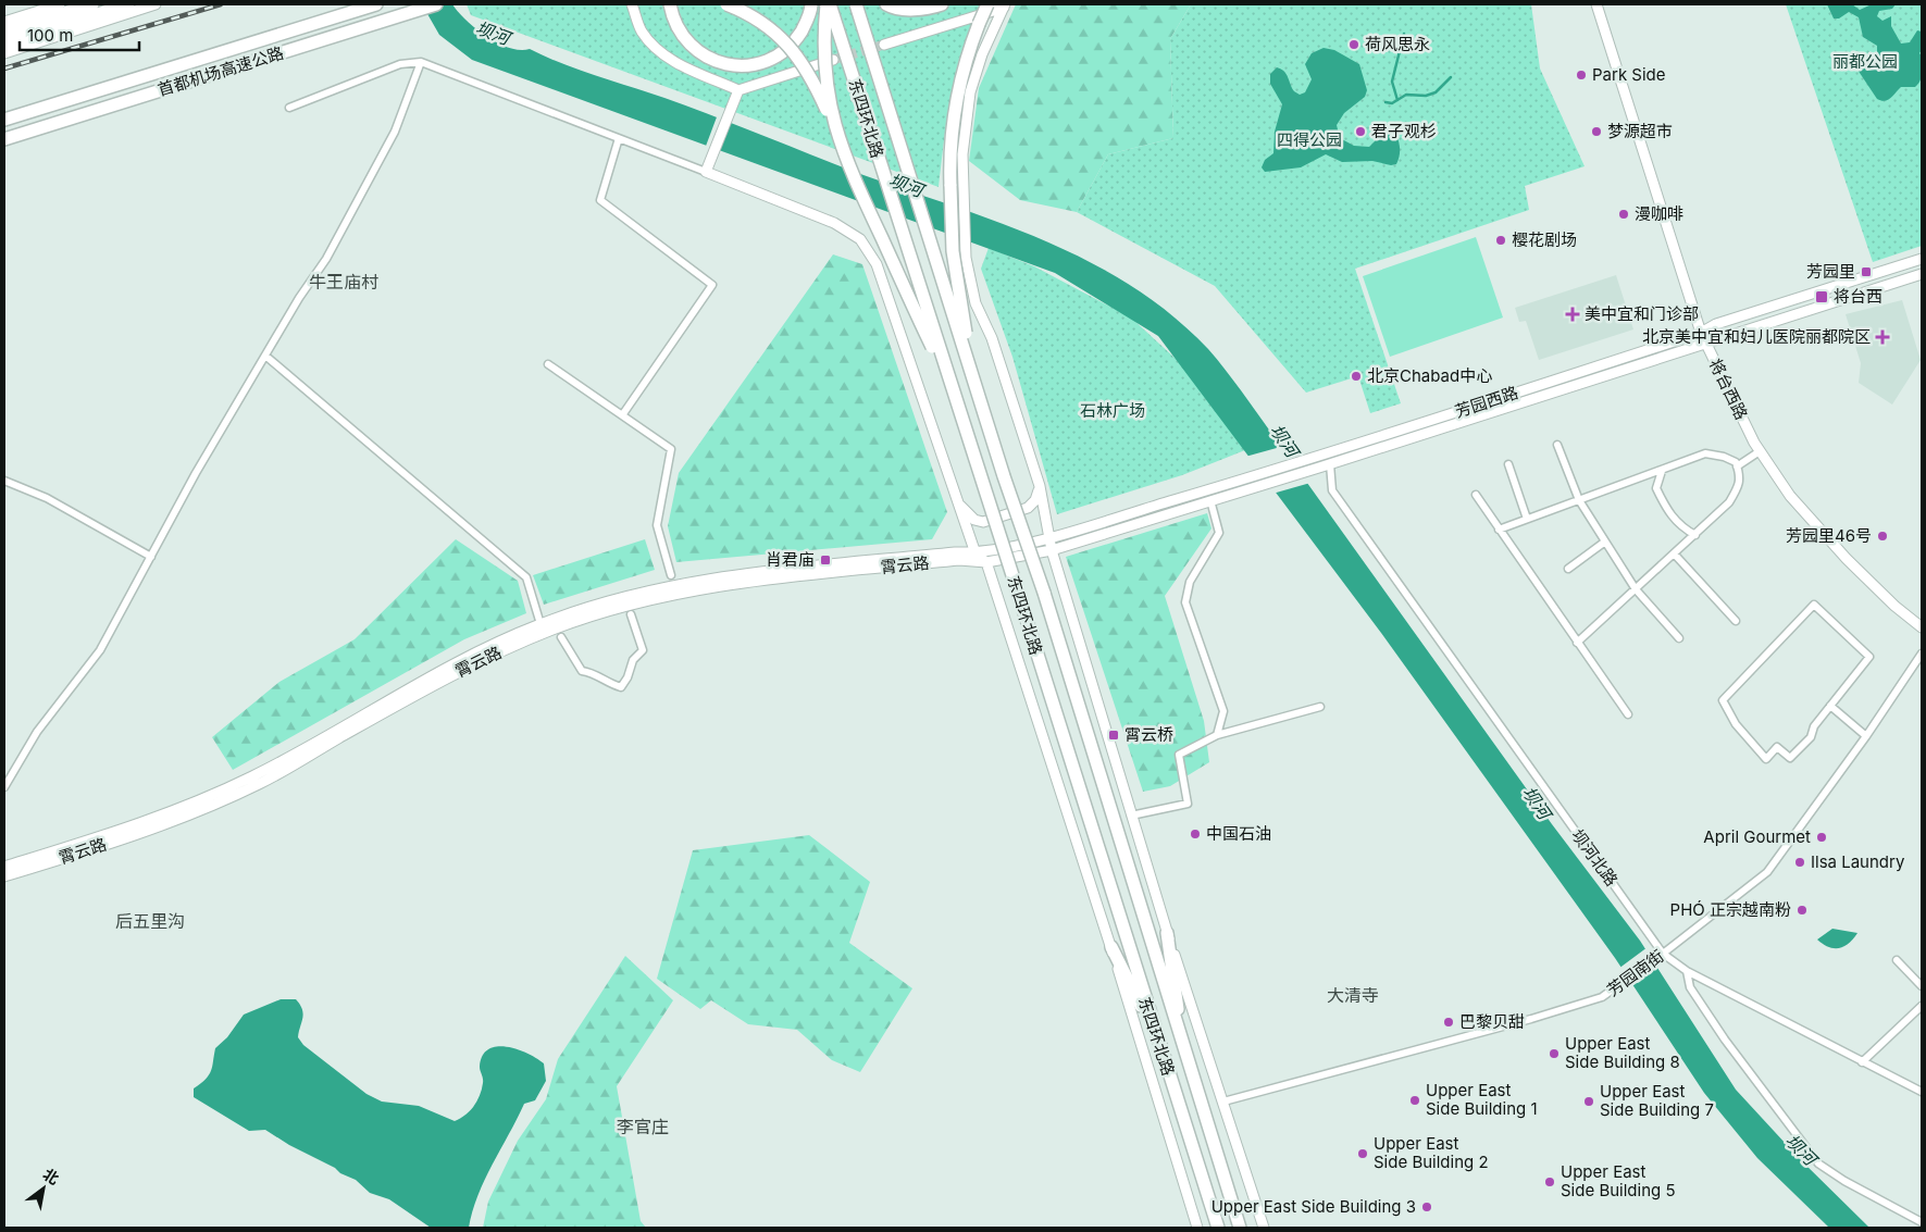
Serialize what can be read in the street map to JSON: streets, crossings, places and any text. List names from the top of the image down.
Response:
{
  "streets": {
    "highway": ["首都机场高速公路", "东四环北路"],
    "main road": ["将台西路", "芳园西路", "霄云路"],
    "street": ["坝河北路", "芳园南街"]
  },
  "crossings": [
    ["东四环北路", "霄云路"],
    ["将台西路", "芳园西路"],
    ["芳园西路", "霄云路"],
    ["芳园西路", "坝河北路"],
    ["坝河北路", "芳园南街"]
  ],
  "districts": [
    "牛王庙村",
    "后五里沟",
    "大清寺",
    "李官庄"
  ],
  "water": ["坝河"],
  "parks": ["丽都公园", "四得公园", "石林广场"],
  "places": {
    "other": [
      "荷风思永",
      "Park Side",
      "君子观杉",
      "梦源超市",
      "漫咖啡",
      "樱花剧场",
      "北京Chabad中心",
      "芳园里46号",
      "中国石油",
      "April Gourmet",
      "Ilsa Laundry",
      "PHÓ 正宗越南粉",
      "巴黎贝甜",
      "Upper East Side Building 8",
      "Upper East Side Building 1",
      "Upper East Side Building 7",
      "Upper East Side Building 2",
      "Upper East Side Building 5",
      "Upper East Side Building 3"
    ],
    "transit": [
      "芳园里",
      "将台西",
      "肖君庙",
      "霄云桥"
    ],
    "health": ["美中宜和门诊部", "北京美中宜和妇儿医院丽都院区"]
  },
  "scale_bar": "100 m",
  "north": "top right"
}
